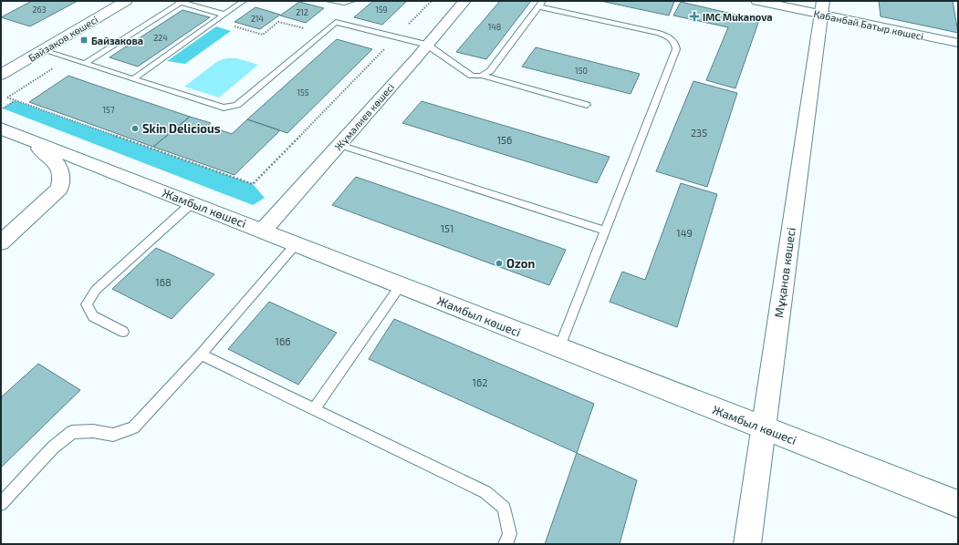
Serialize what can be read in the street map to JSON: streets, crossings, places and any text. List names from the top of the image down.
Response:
{
  "streets": {
    "street": [
      "Қабанбай Батыр көшесі",
      "Байзақов көшесі",
      "Жұмалиев көшесі",
      "Жамбыл көшесі",
      "Мұқанов көшесі"
    ]
  },
  "crossings": [
    ["Қабанбай Батыр көшесі", "Мұқанов көшесі"],
    ["Жұмалиев көшесі", "Жамбыл көшесі"],
    ["Жамбыл көшесі", "Мұқанов көшесі"]
  ],
  "places": {
    "health": ["IMC Mukanova"],
    "transit": ["Байзакова"],
    "other": ["Skin Delicious", "Ozon"]
  },
  "house_numbers": [
    "263",
    "159",
    "212",
    "214",
    "148",
    "224",
    "150",
    "155",
    "157",
    "235",
    "156",
    "151",
    "149",
    "168",
    "166",
    "162"
  ]
}
